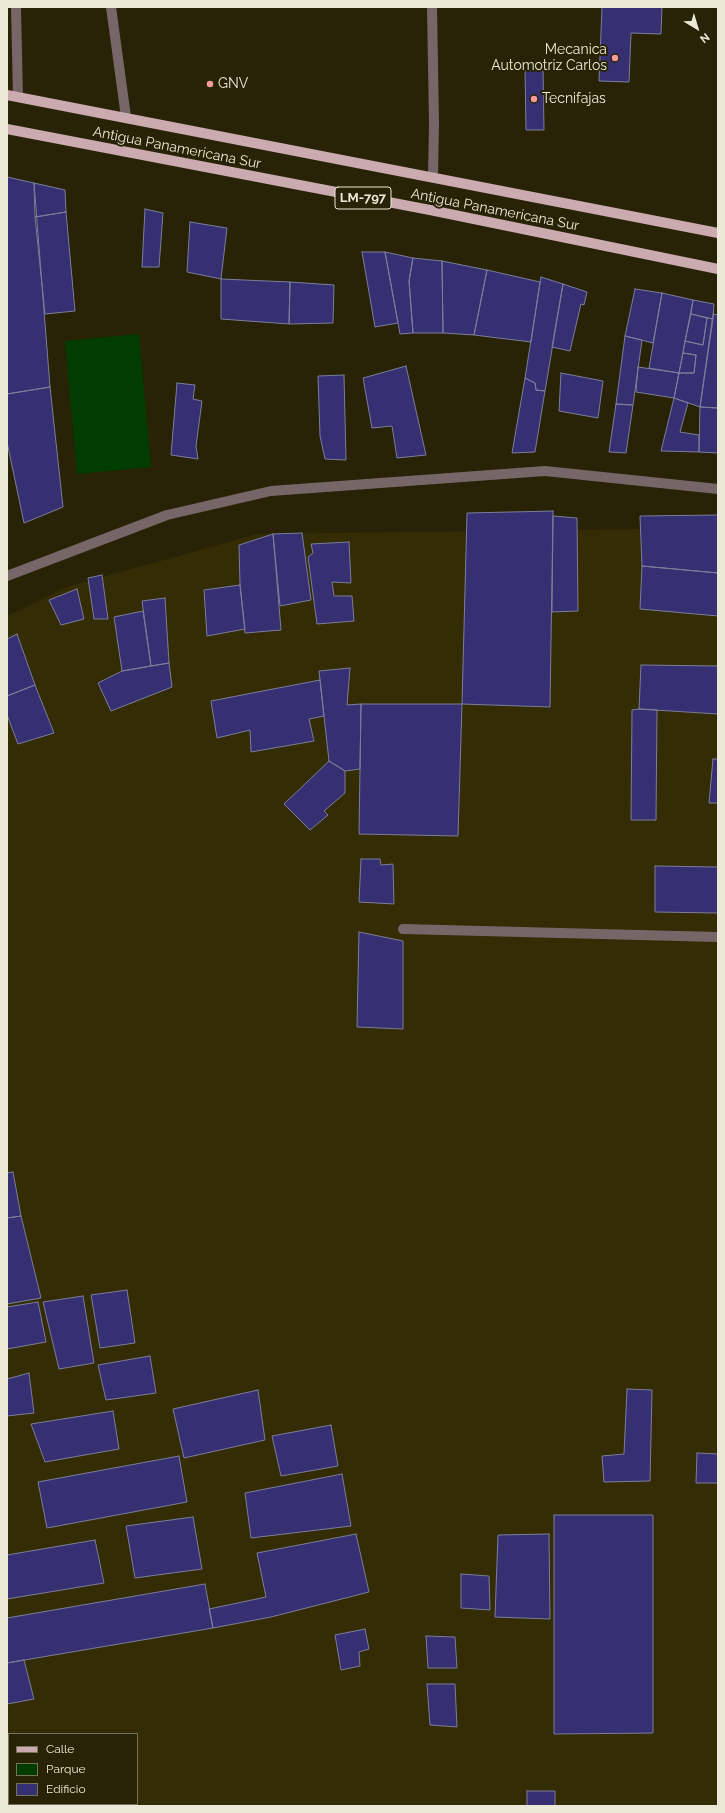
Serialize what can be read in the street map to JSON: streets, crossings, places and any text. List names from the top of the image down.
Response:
{
  "streets": {
    "main road": ["Antigua Panamericana Sur", "LM-797"]
  },
  "places": ["Mecanica Automotriz Carlos", "GNV", "Tecnifajas"],
  "legend": ["Calle", "Parque", "Edificio"],
  "north": "bottom right"
}
